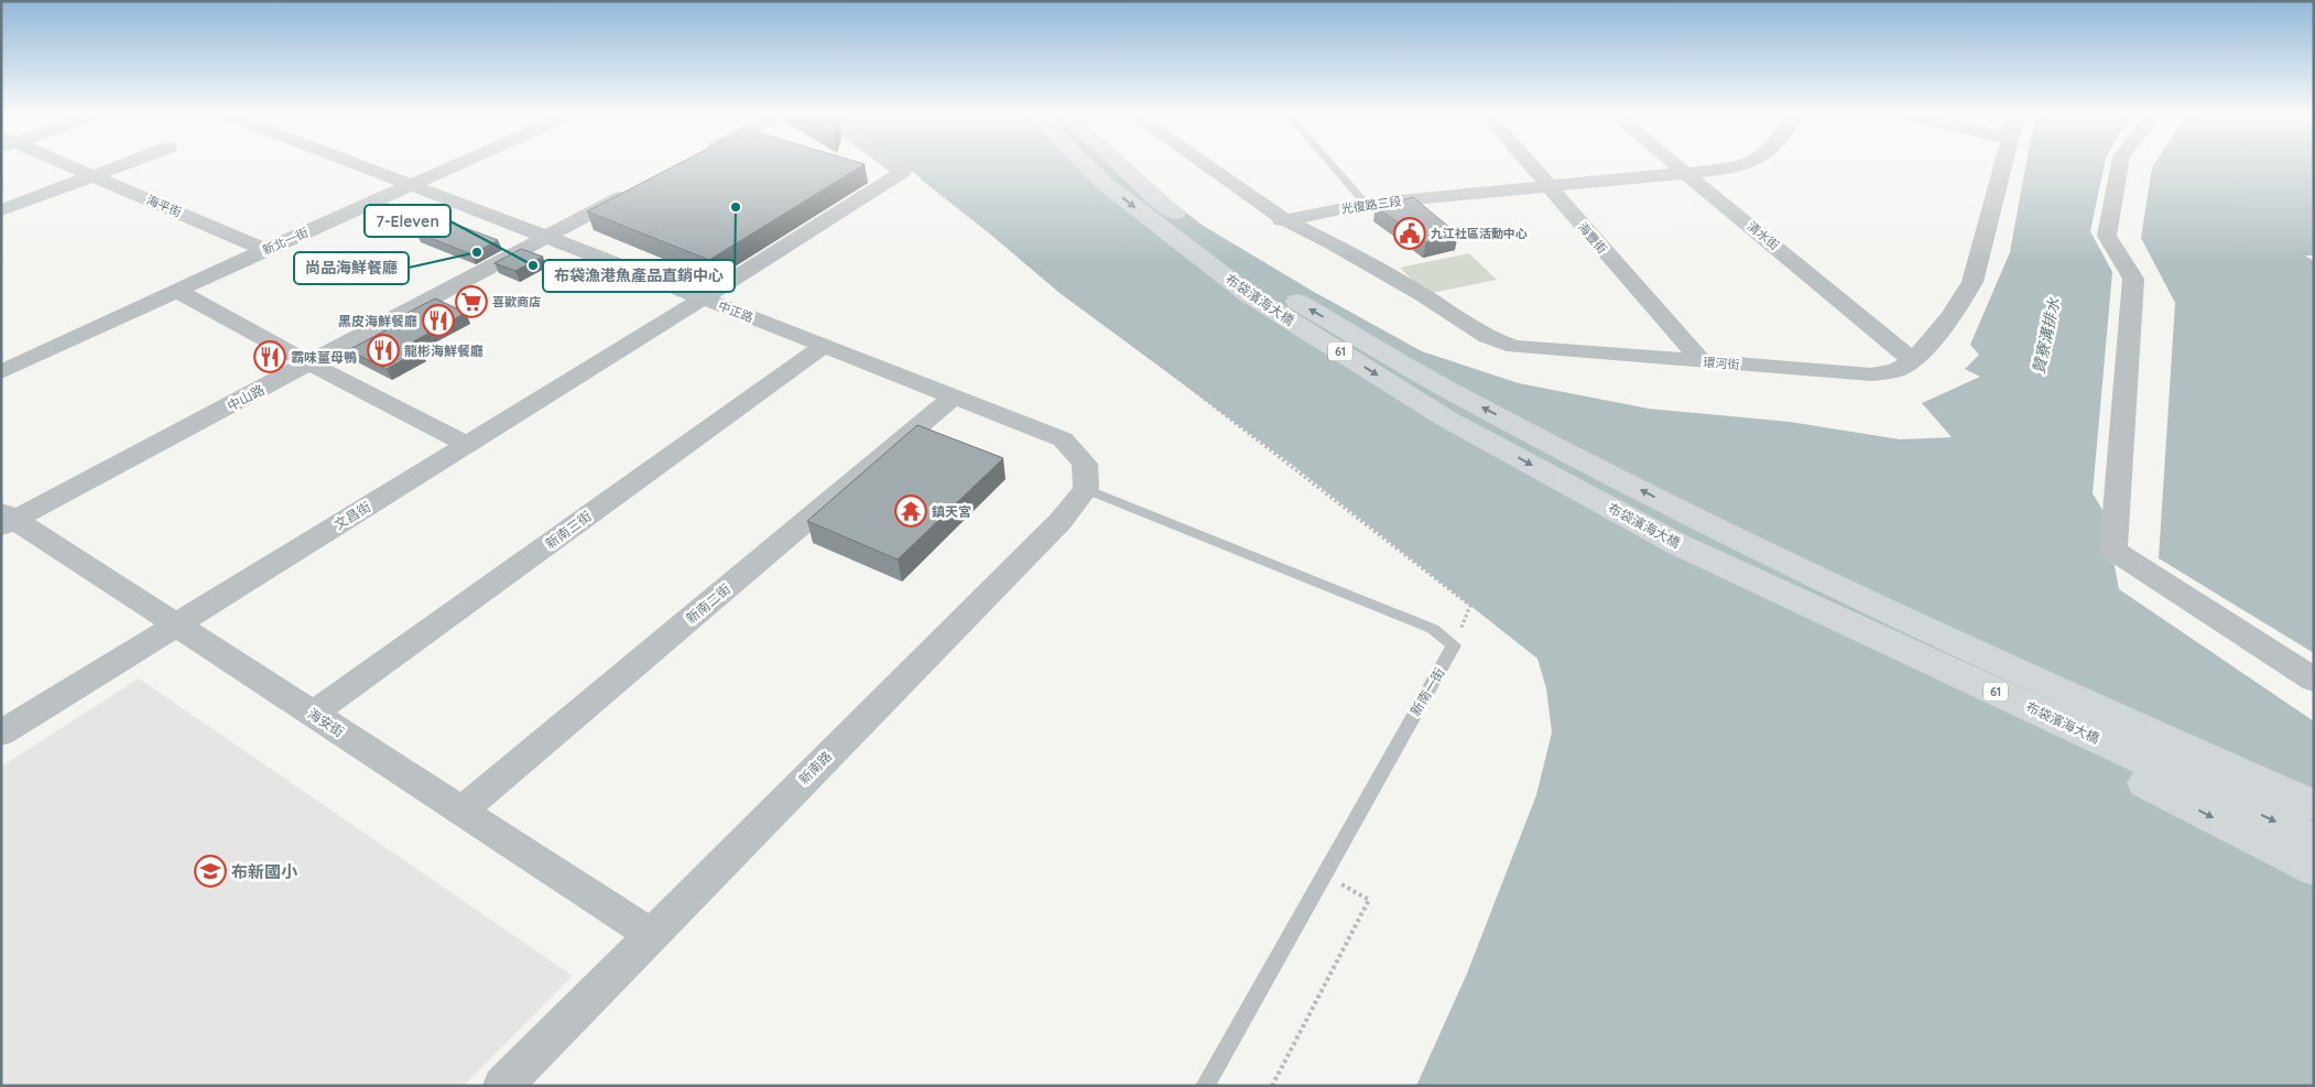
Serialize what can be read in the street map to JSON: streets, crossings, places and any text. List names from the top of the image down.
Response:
{
  "streets": {
    "highway": ["布袋濱海大橋", "61"],
    "street": [
      "光復路三段",
      "海平街",
      "清水街",
      "海豐街",
      "新北一街",
      "中正路",
      "環河街",
      "中山路",
      "文昌街",
      "新南三街",
      "新南二街",
      "海安街",
      "新南路"
    ],
    "lane": ["新南一街"]
  },
  "crossings": [
    ["光復路三段", "清水街"],
    ["光復路三段", "海豐街"],
    ["光復路三段", "環河街"],
    ["海平街", "新北一街"],
    ["清水街", "環河街"],
    ["海豐街", "環河街"],
    ["新北一街", "中正路"],
    ["中正路", "中山路"],
    ["中正路", "文昌街"],
    ["中正路", "新南三街"],
    ["中正路", "新南二街"],
    ["中正路", "新南路"],
    ["中山路", "海安街"],
    ["文昌街", "海安街"],
    ["新南三街", "海安街"],
    ["新南二街", "海安街"],
    ["海安街", "新南路"]
  ],
  "water": ["贊寮溝排水"],
  "places": {
    "other": ["布袋漁港魚產品直銷中心", "尚品海鮮餐廳", "7-Eleven"],
    "public building": ["九江社區活動中心"],
    "supermarket": ["喜歡商店"],
    "restaurant": ["黑皮海鮮餐廳", "龍彬海鮮餐廳", "霸味薑母鴨"],
    "temple": ["鎮天宮"],
    "school or university": ["布新國小"]
  }
}
